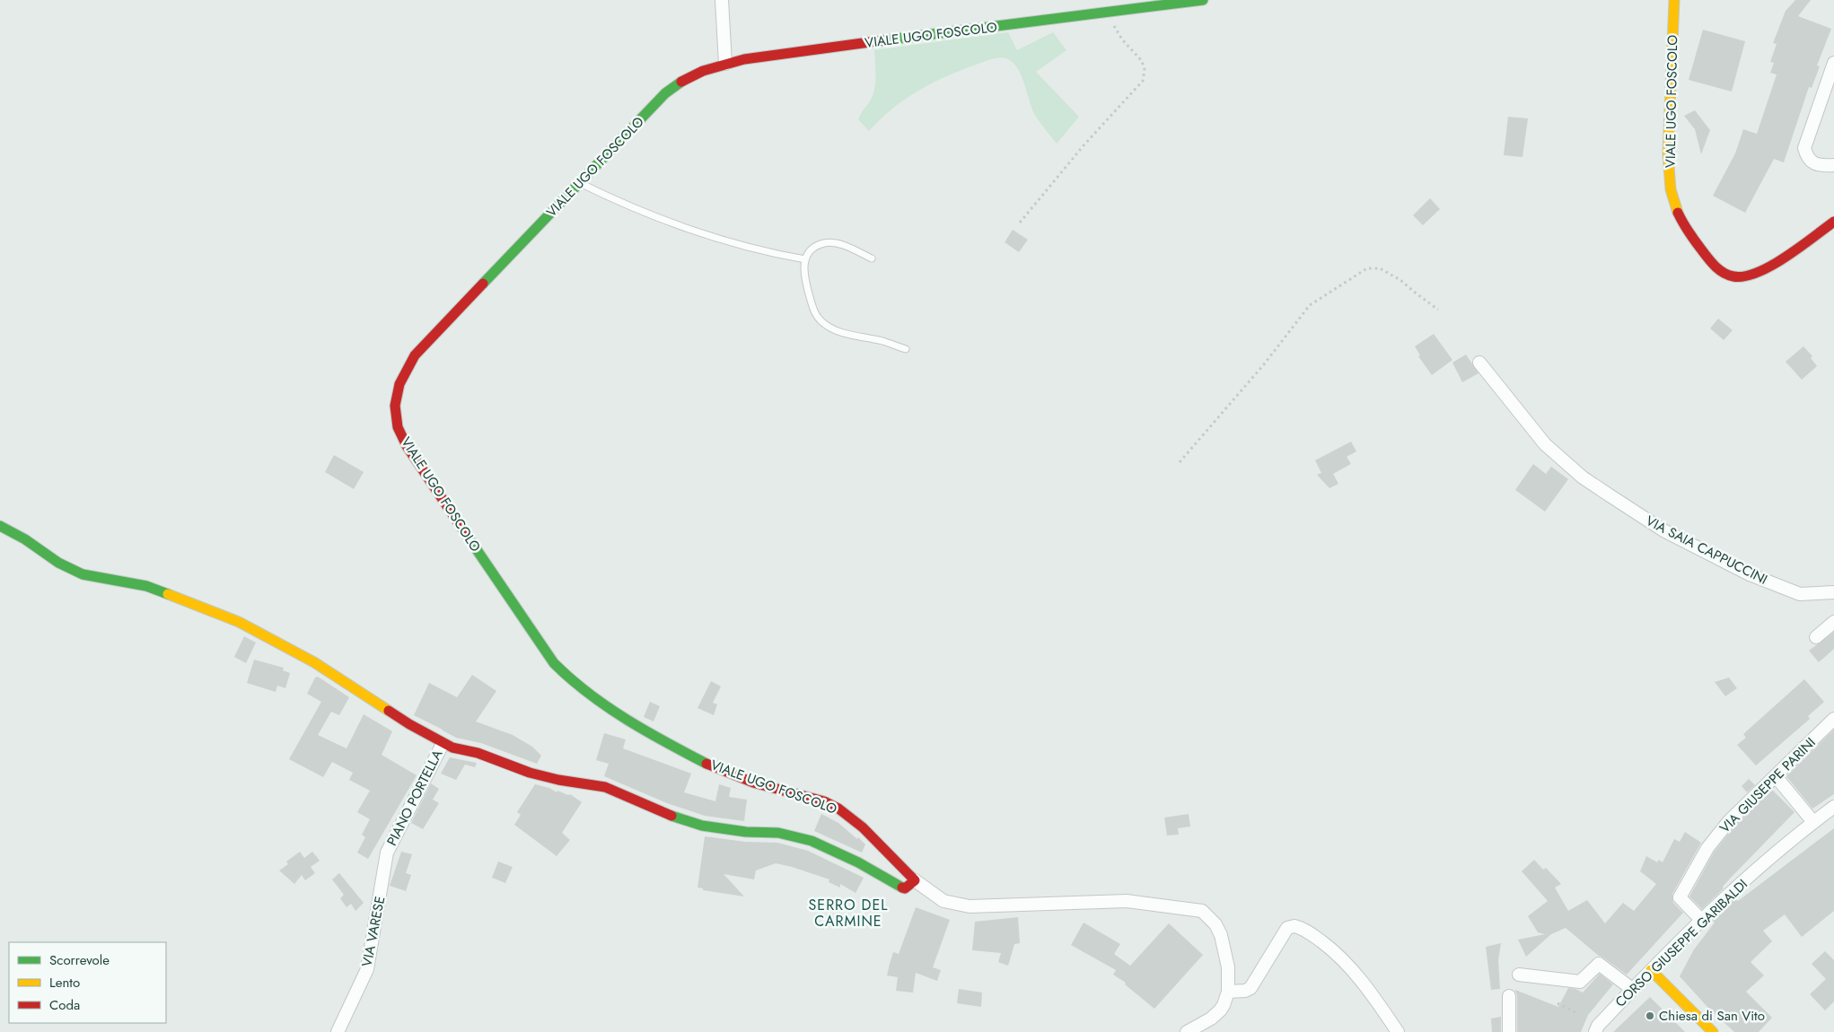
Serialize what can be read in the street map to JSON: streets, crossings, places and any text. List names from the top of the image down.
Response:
{
  "streets": {
    "street": [
      "VIALE UGO FOSCOLO",
      "VIA SAIA CAPPUCCINI",
      "VIA GIUSEPPE PARINI",
      "PIANO PORTELLA",
      "VIA VARESE",
      "CORSO GIUSEPPE GARIBALDI"
    ]
  },
  "crossings": [
    ["VIA GIUSEPPE PARINI", "CORSO GIUSEPPE GARIBALDI"],
    ["PIANO PORTELLA", "VIA VARESE"]
  ],
  "districts": ["SERRO DEL CARMINE"],
  "places": ["Chiesa di San Vito"],
  "legend": ["Scorrevole", "Lento", "Coda"]
}
